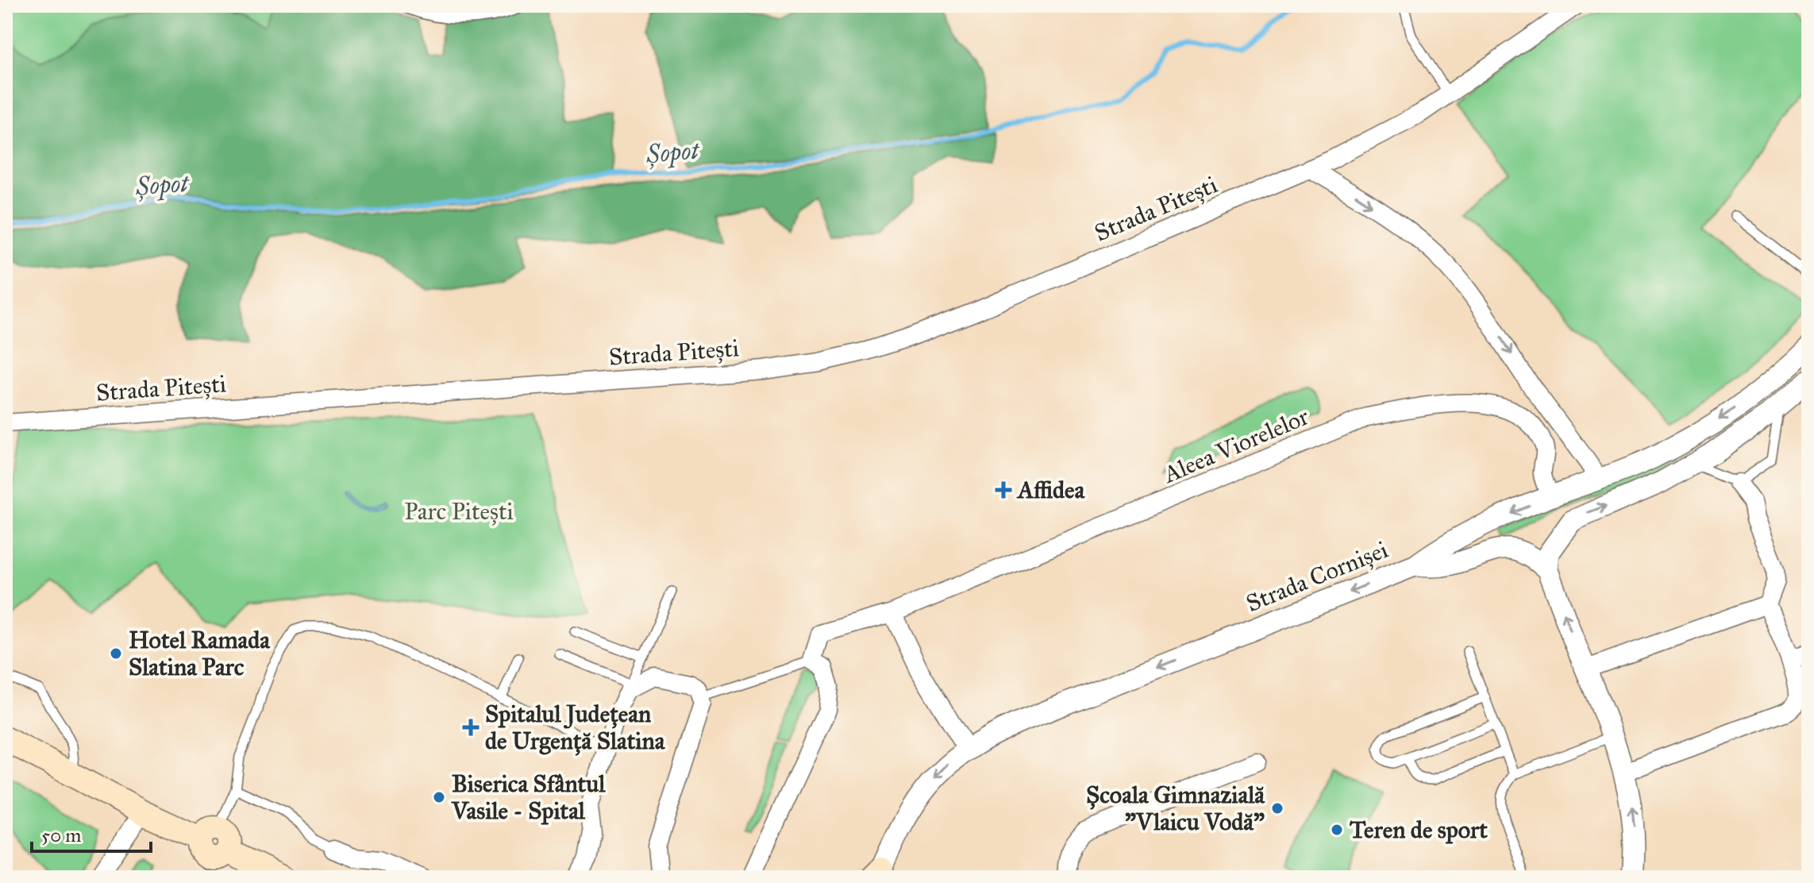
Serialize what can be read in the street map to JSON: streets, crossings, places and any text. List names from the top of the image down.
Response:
{
  "streets": {
    "street": ["Strada Pitești", "Aleea Viorelelor", "Strada Cornișei"]
  },
  "crossings": [
    ["Aleea Viorelelor", "Strada Cornișei"]
  ],
  "water": ["Șopot"],
  "parks": ["Parc Pitești"],
  "places": {
    "health": ["Affidea", "Spitalul Județean de Urgență Slatina"],
    "other": [
      "Hotel Ramada Slatina Parc",
      "Biserica Sfântul Vasile - Spital",
      "Școala Gimnazială \"Vlaicu Vodă\"",
      "Teren de sport"
    ]
  },
  "scale_bar": "50 m"
}
